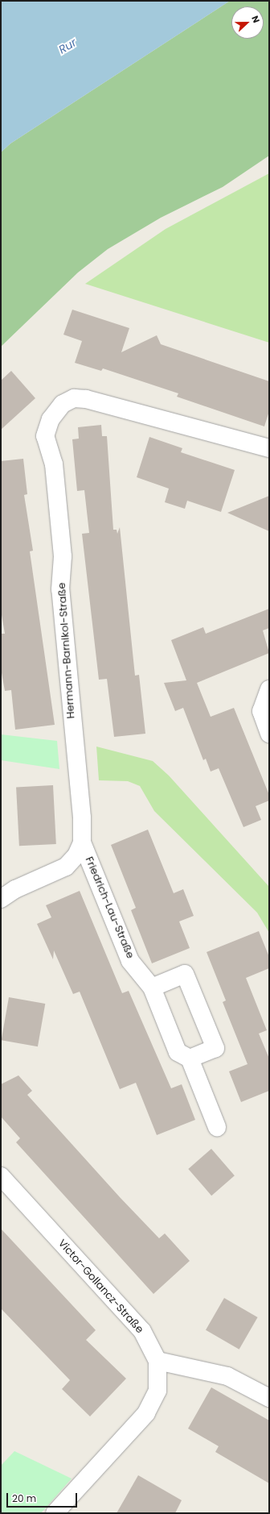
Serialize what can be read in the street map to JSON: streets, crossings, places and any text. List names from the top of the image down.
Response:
{
  "streets": {
    "street": ["Hermann-Barnikol-Straße", "Friedrich-Lau-Straße", "Victor-Gollancz-Straße"]
  },
  "crossings": [
    ["Hermann-Barnikol-Straße", "Friedrich-Lau-Straße"]
  ],
  "water": ["Rur"],
  "scale_bar": "20 m",
  "north": "right"
}
